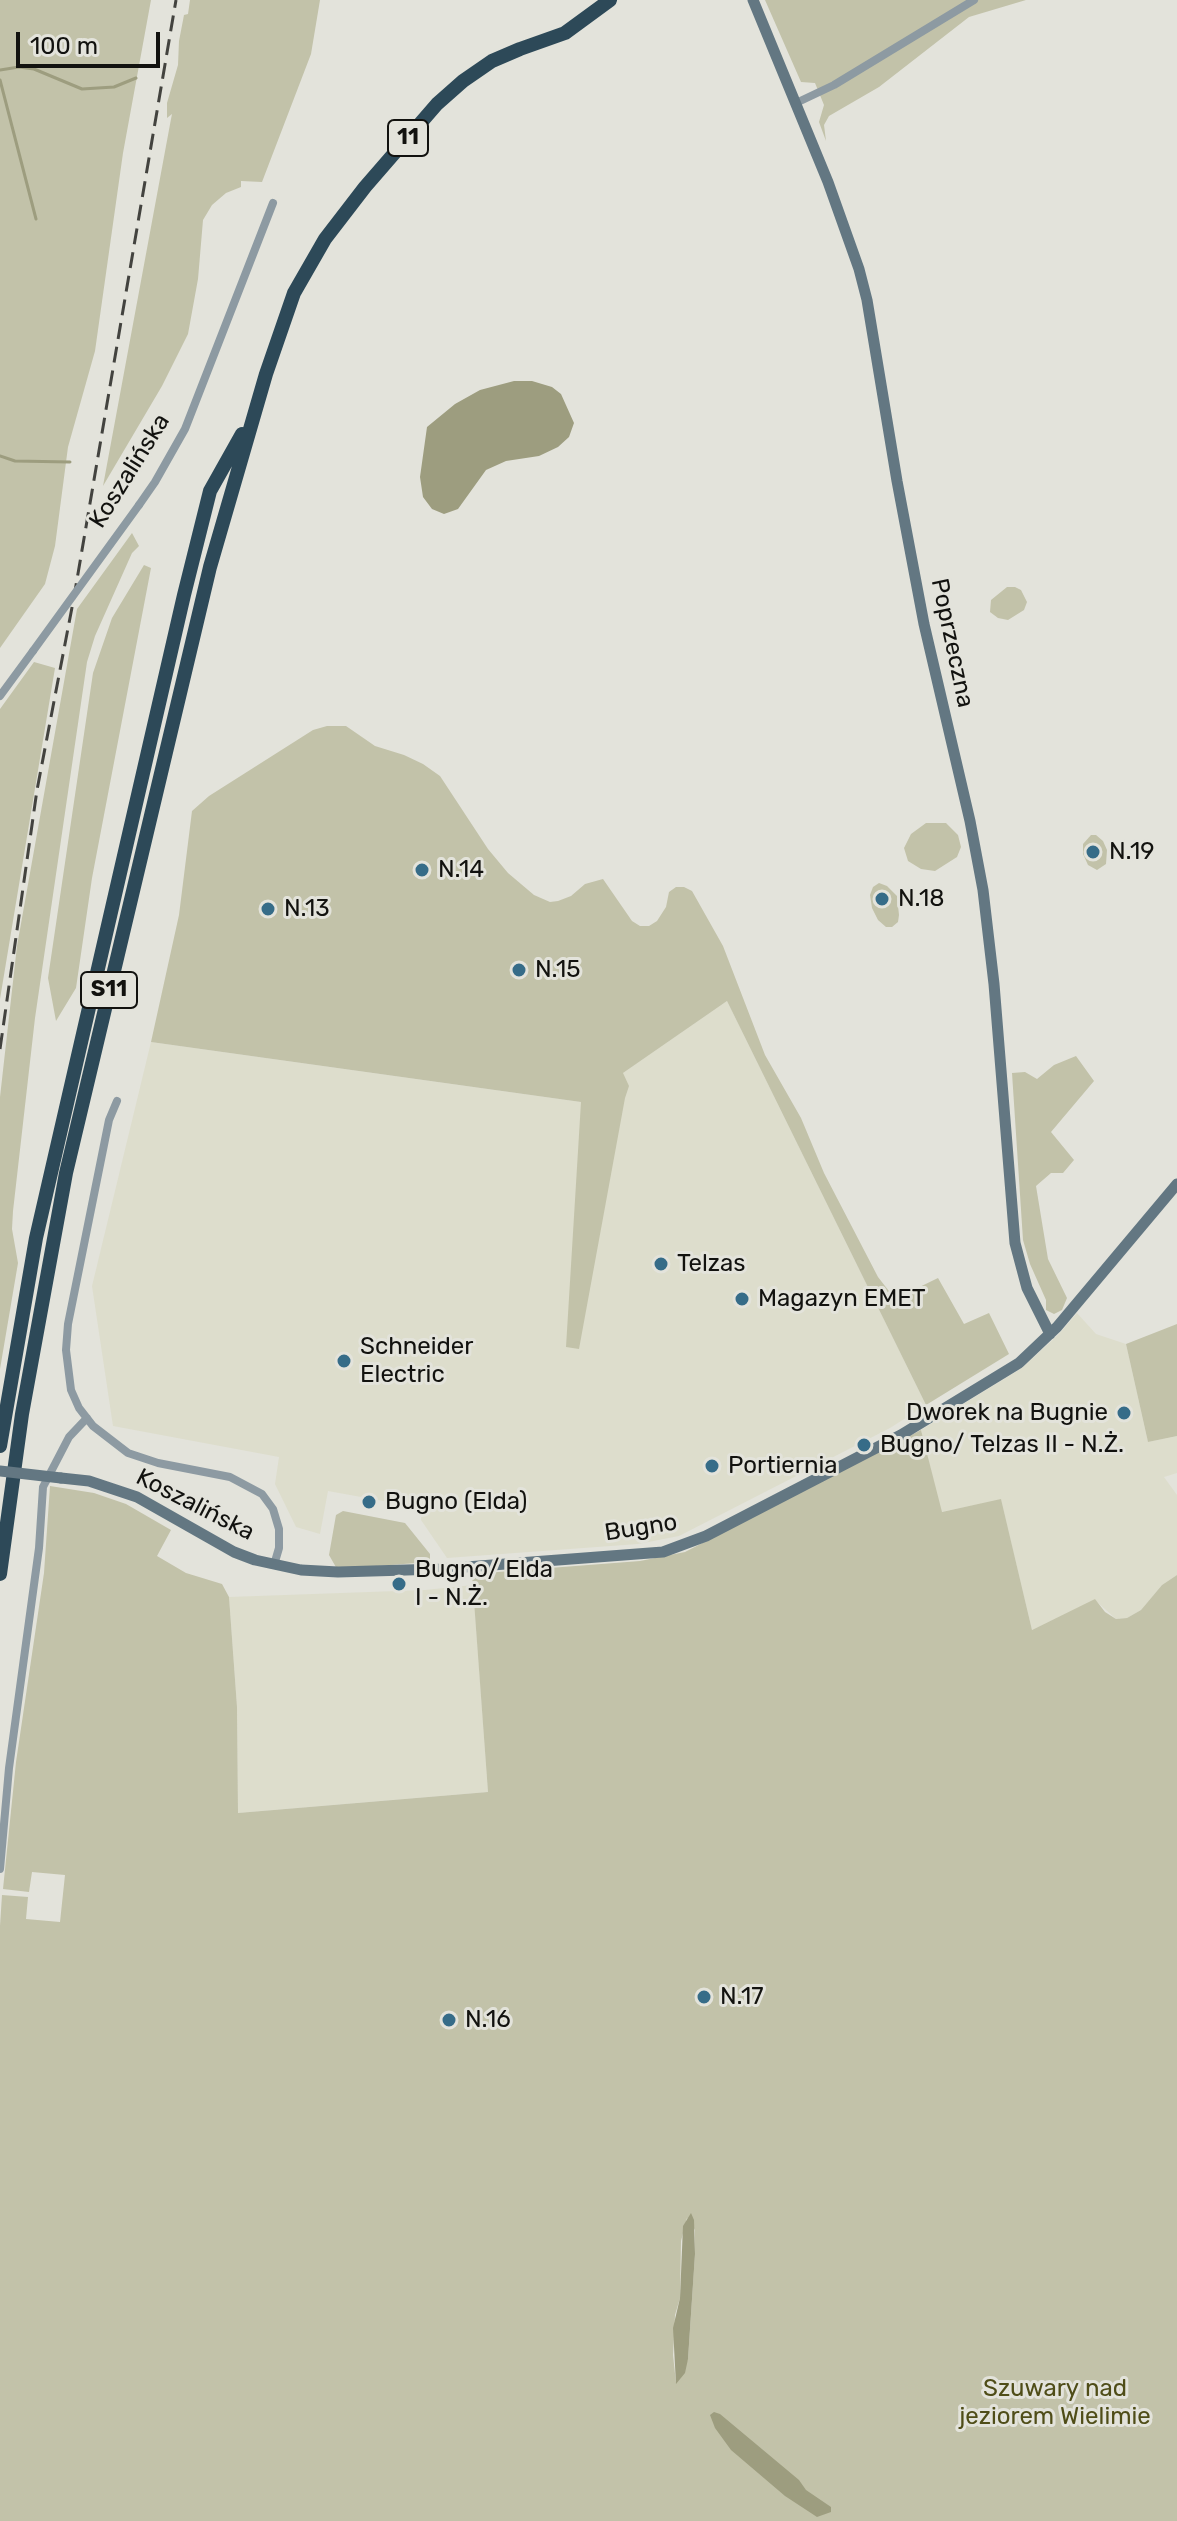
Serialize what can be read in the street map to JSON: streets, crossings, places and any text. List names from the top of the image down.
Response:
{
  "streets": {
    "highway": ["11", "S11"],
    "street": ["Koszalińska", "Poprzeczna", "Bugno"]
  },
  "crossings": [
    ["11", "S11"],
    ["Koszalińska", "Bugno"],
    ["Poprzeczna", "Bugno"]
  ],
  "parks": ["Szuwary nad jeziorem Wielimie"],
  "places": [
    "N.19",
    "N.14",
    "N.18",
    "N.13",
    "N.15",
    "Telzas",
    "Magazyn EMET",
    "Schneider Electric",
    "Dworek na Bugnie",
    "Bugno/ Telzas II - N.Ż.",
    "Portiernia",
    "Bugno (Elda)",
    "Bugno/ Elda I - N.Ż.",
    "N.17",
    "N.16"
  ],
  "scale_bar": "100 m"
}
